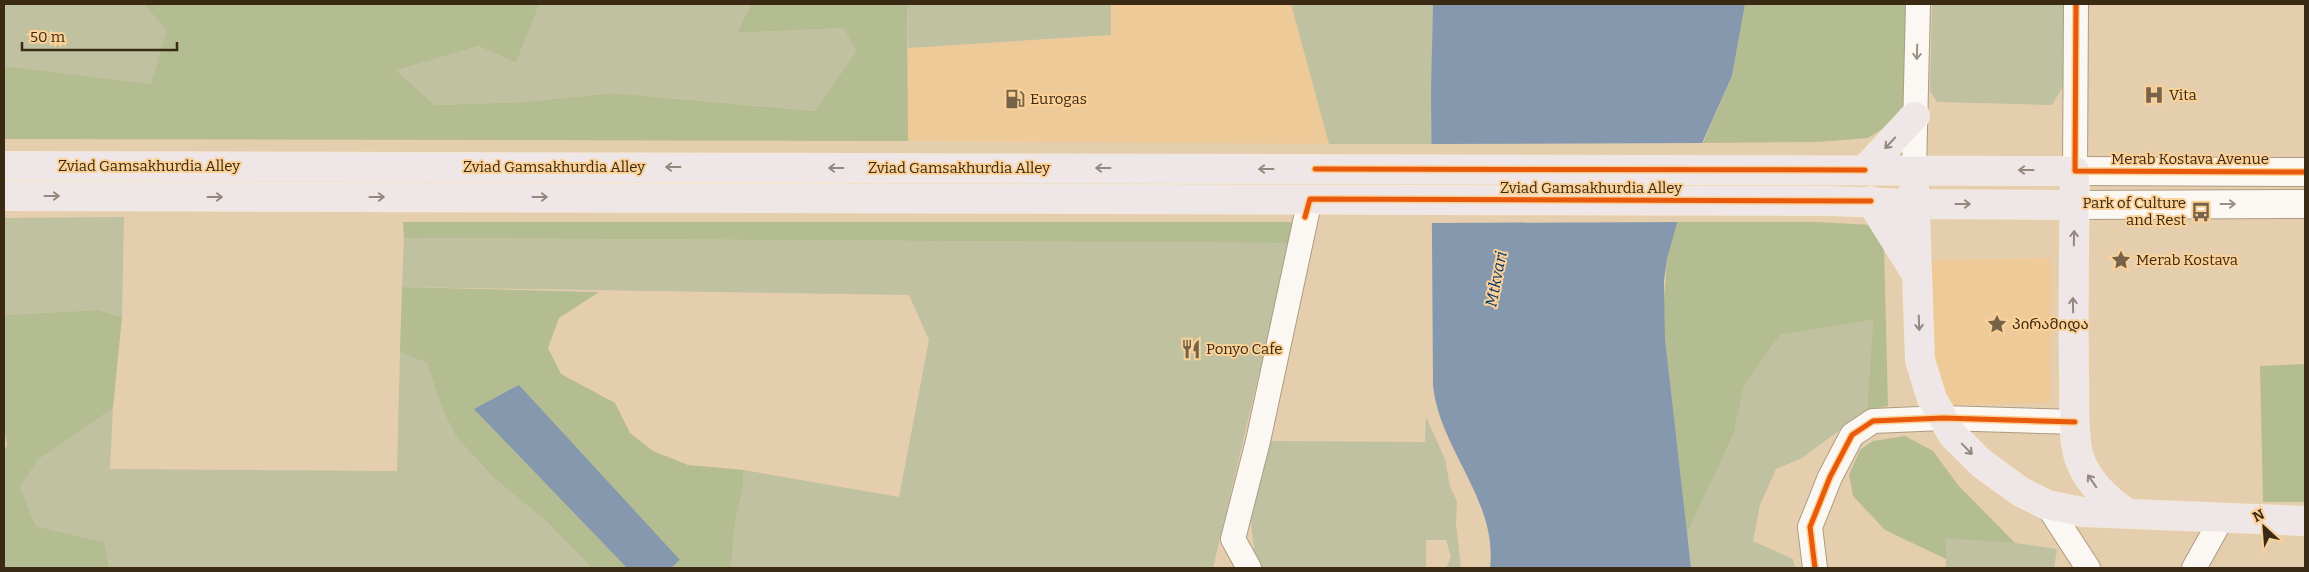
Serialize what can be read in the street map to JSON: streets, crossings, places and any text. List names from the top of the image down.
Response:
{
  "streets": {
    "main road": ["Zviad Gamsakhurdia Alley"],
    "street": ["Merab Kostava Avenue"]
  },
  "crossings": [
    ["Merab Kostava Avenue", "Zviad Gamsakhurdia Alley"]
  ],
  "water": ["Mtkvari"],
  "places": {
    "hospital": ["Vita"],
    "fuel station": ["Eurogas"],
    "bus stop": ["Park of Culture and Rest"],
    "place": ["Merab Kostava", "პირამიდა"],
    "restaurant": ["Ponyo Cafe"]
  },
  "scale_bar": "50 m",
  "north": "top left"
}
